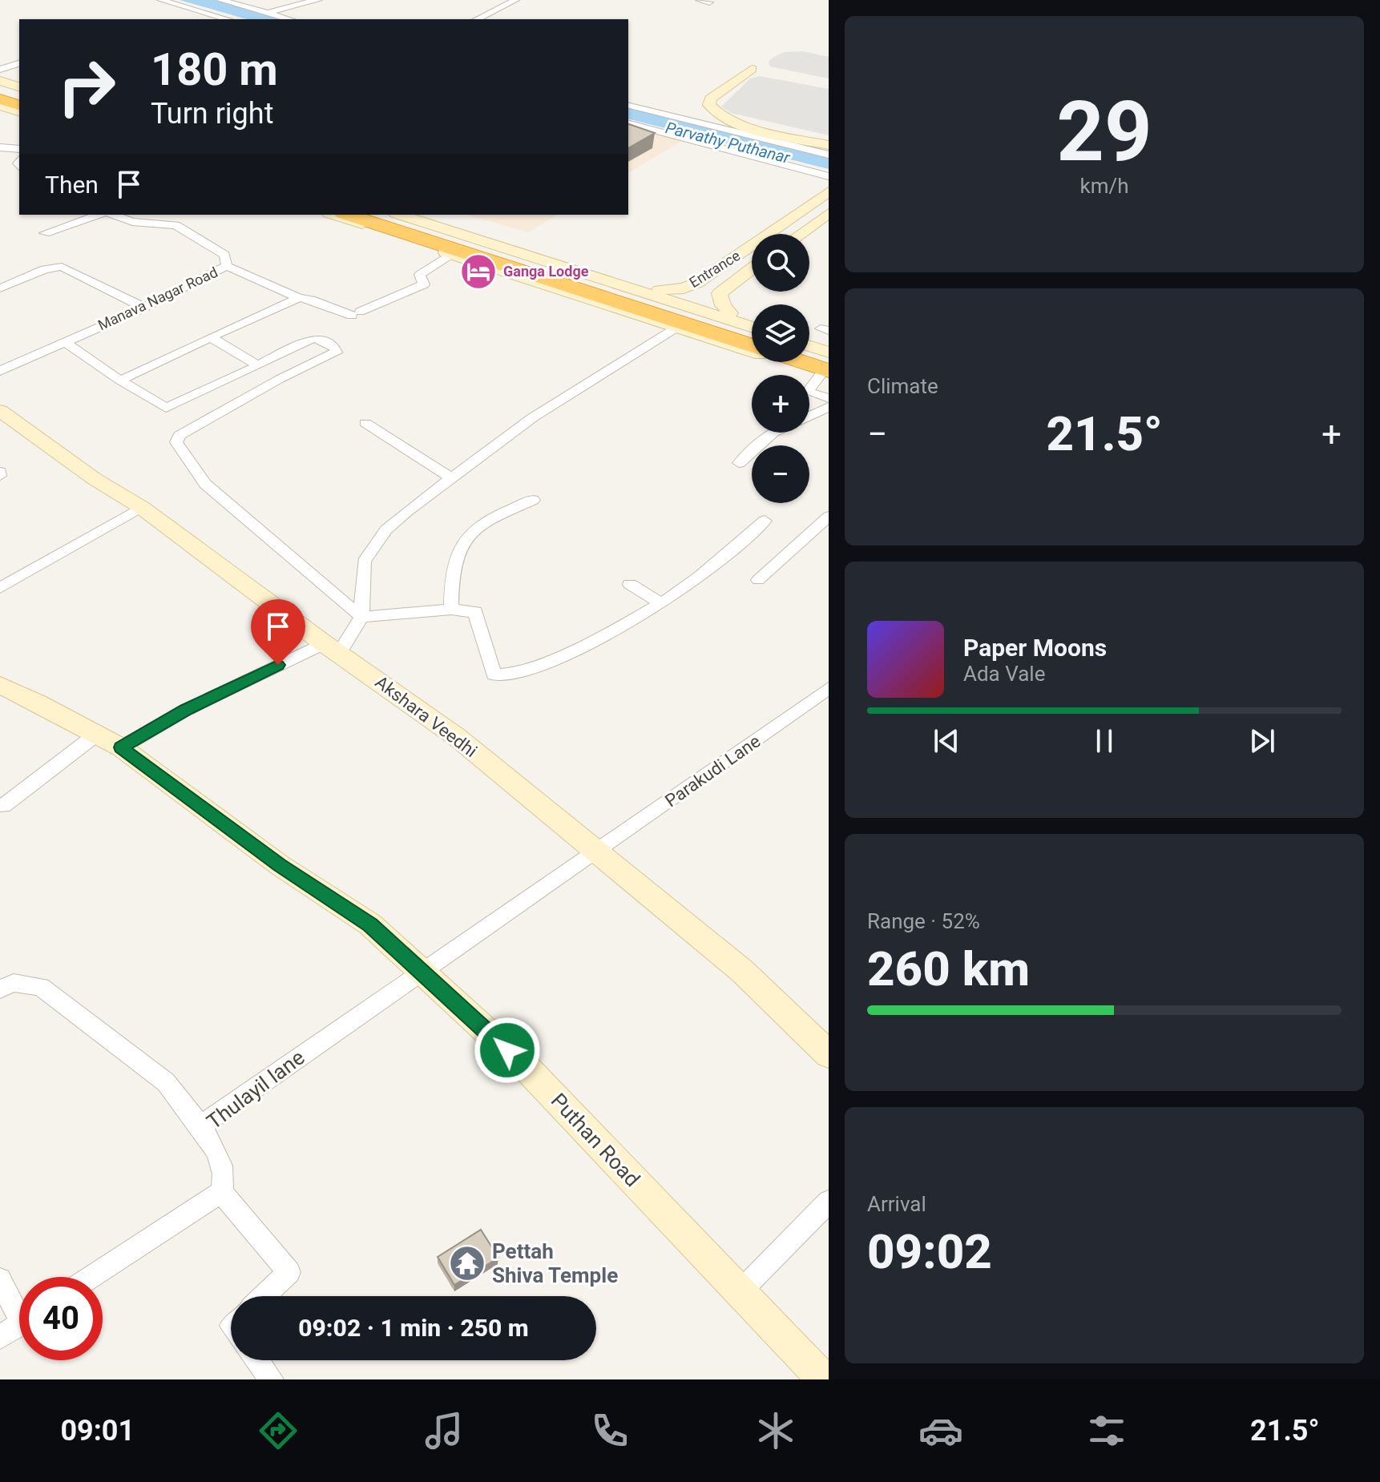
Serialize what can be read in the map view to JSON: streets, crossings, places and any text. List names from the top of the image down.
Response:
{
  "streets": {
    "street": [
      "Entrance",
      "Manava Nagar Road",
      "Akshara Veedhi",
      "Parakudi Lane",
      "Thulayil lane",
      "Puthan Road"
    ]
  },
  "crossings": [
    ["Akshara Veedhi", "Parakudi Lane"],
    ["Parakudi Lane", "Thulayil lane"],
    ["Parakudi Lane", "Puthan Road"],
    ["Thulayil lane", "Puthan Road"]
  ],
  "water": ["Parvathy Puthanar"],
  "places": {
    "hotel": ["Ganga Lodge"],
    "temple": ["Pettah Shiva Temple"]
  },
  "page": {
    "tile": [
      ["29", "km/h"],
      "Climate",
      ["Range · 52%", "260 km"],
      ["Arrival", "09:02"]
    ],
    "turn": ["180 m", "Turn right"],
    "then": "Then",
    "map_buttons": ["+", "−"],
    "heat": ["−", "21.5°", "+"],
    "song": ["Paper Moons", "Ada Vale"],
    "limit": "40",
    "trip": "09:02 · 1 min · 250 m",
    "tabs": ["09:01", "21.5°"]
  }
}
